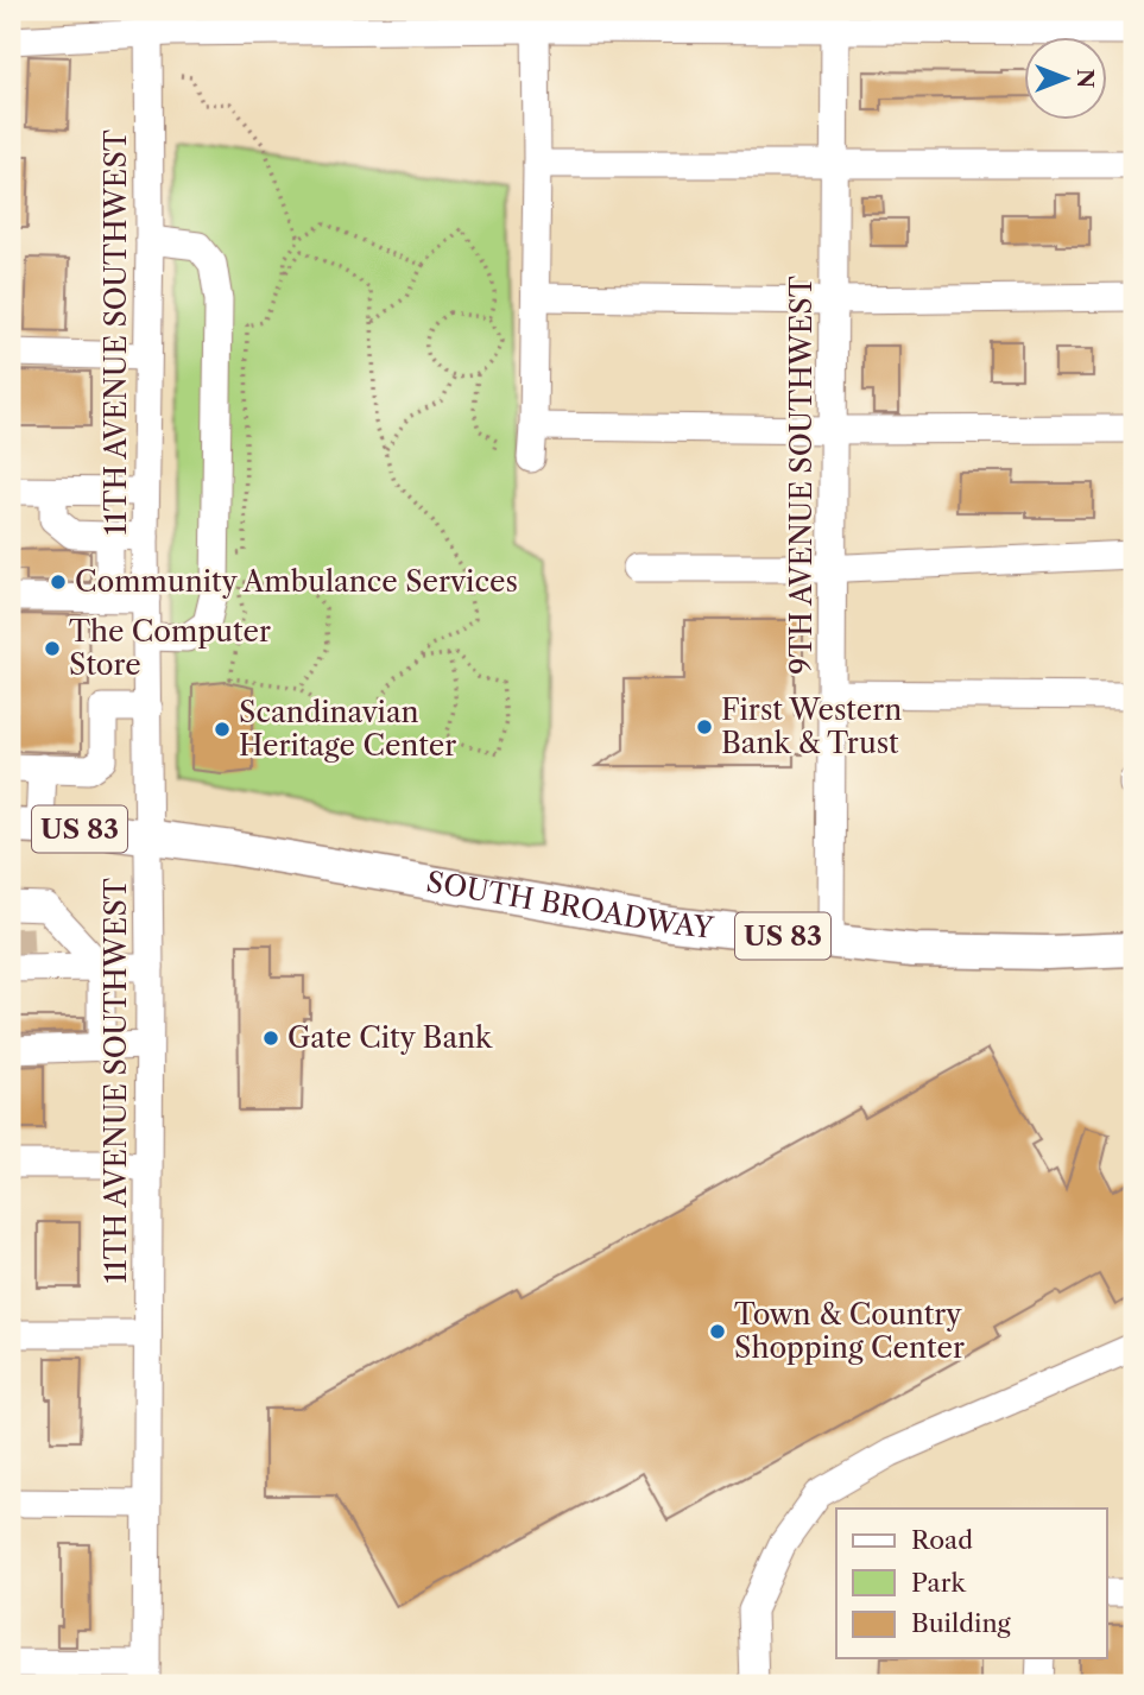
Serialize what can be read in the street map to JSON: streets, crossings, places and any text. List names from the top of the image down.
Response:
{
  "streets": {
    "main road": ["US 83", "SOUTH BROADWAY"],
    "street": ["11TH AVENUE SOUTHWEST", "9TH AVENUE SOUTHWEST"]
  },
  "crossings": [
    ["11TH AVENUE SOUTHWEST", "SOUTH BROADWAY"],
    ["9TH AVENUE SOUTHWEST", "SOUTH BROADWAY"]
  ],
  "places": [
    "Community Ambulance Services",
    "The Computer Store",
    "First Western Bank & Trust",
    "Scandinavian Heritage Center",
    "Gate City Bank",
    "Town & Country Shopping Center"
  ],
  "legend": ["Road", "Park", "Building"],
  "north": "right"
}
